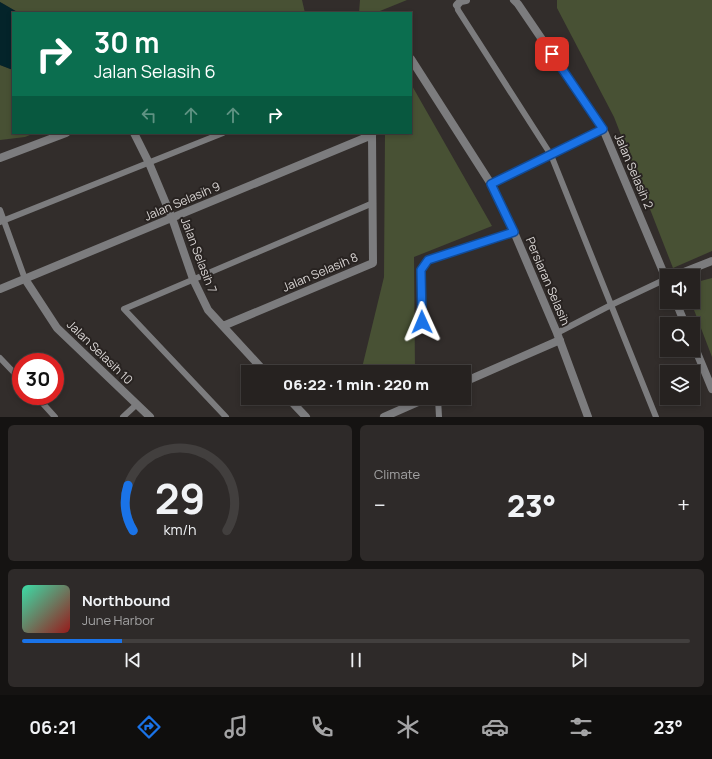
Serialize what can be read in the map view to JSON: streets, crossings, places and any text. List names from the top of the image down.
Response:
{
  "streets": {
    "street": [
      "Jalan Selasih 2",
      "Jalan Selasih 9",
      "Jalan Selasih 7",
      "Jalan Selasih 8",
      "Persiaran Selasih",
      "Jalan Selasih 10"
    ]
  },
  "crossings": [
    ["Jalan Selasih 9", "Jalan Selasih 7"],
    ["Jalan Selasih 9", "Jalan Selasih 8"],
    ["Jalan Selasih 9", "Jalan Selasih 10"],
    ["Jalan Selasih 7", "Jalan Selasih 8"]
  ],
  "page": {
    "turn": ["30 m", "Jalan Selasih 6"],
    "limit": "30",
    "trip": "06:22 · 1 min · 220 m",
    "tile": "Climate",
    "heat": ["−", "23°", "+"],
    "song": ["Northbound", "June Harbor"],
    "tabs": ["06:21", "23°"],
    "gauge": ["29", "km/h"]
  }
}
